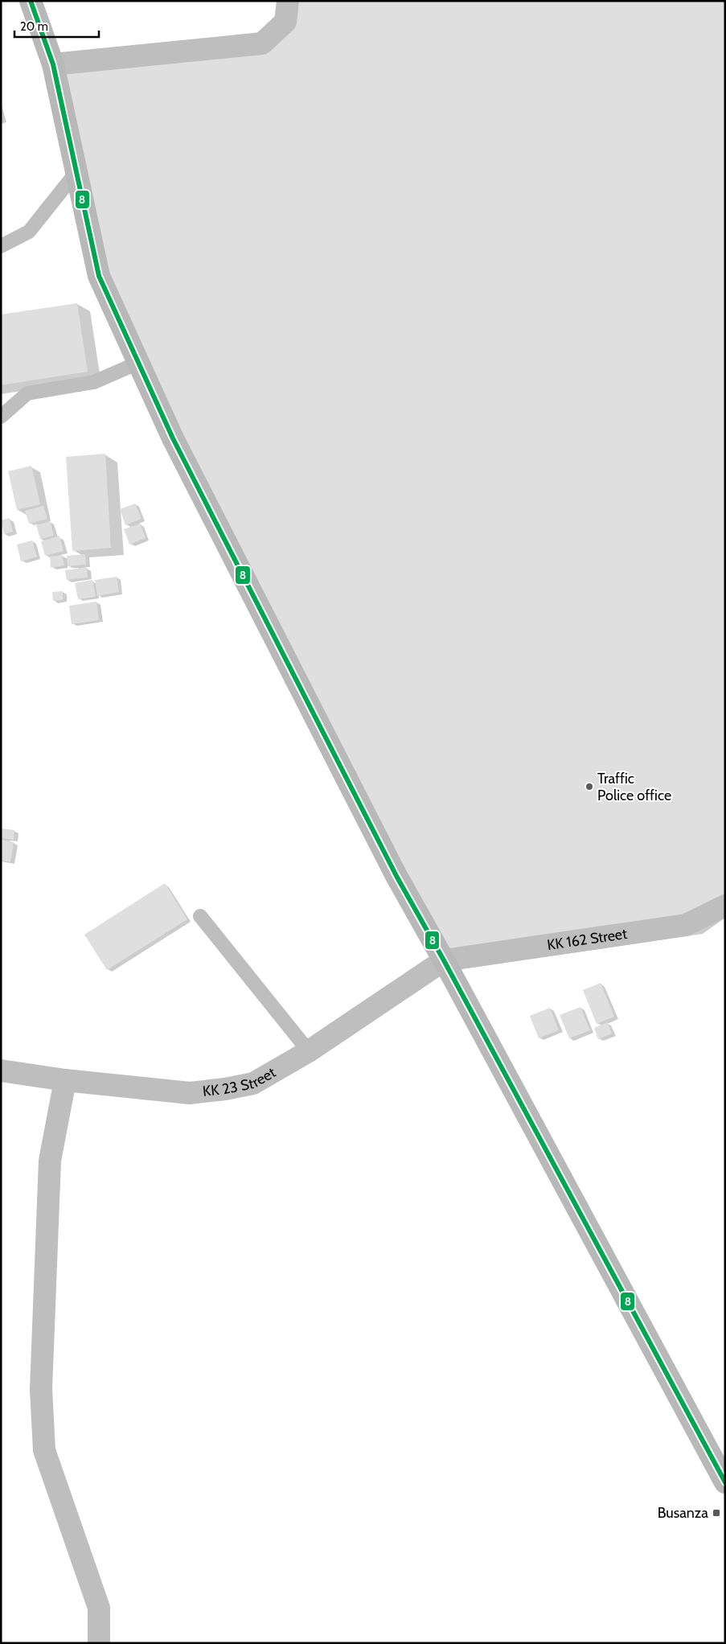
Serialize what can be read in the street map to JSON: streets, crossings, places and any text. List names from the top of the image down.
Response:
{
  "streets": {
    "street": ["KK 162 Street", "KK 23 Street"]
  },
  "crossings": [
    ["KK 162 Street", "KK 23 Street"]
  ],
  "places": {
    "other": ["Traffic Police office"],
    "transit": ["Busanza"]
  },
  "lines": ["transit line 8"],
  "scale_bar": "20 m"
}
